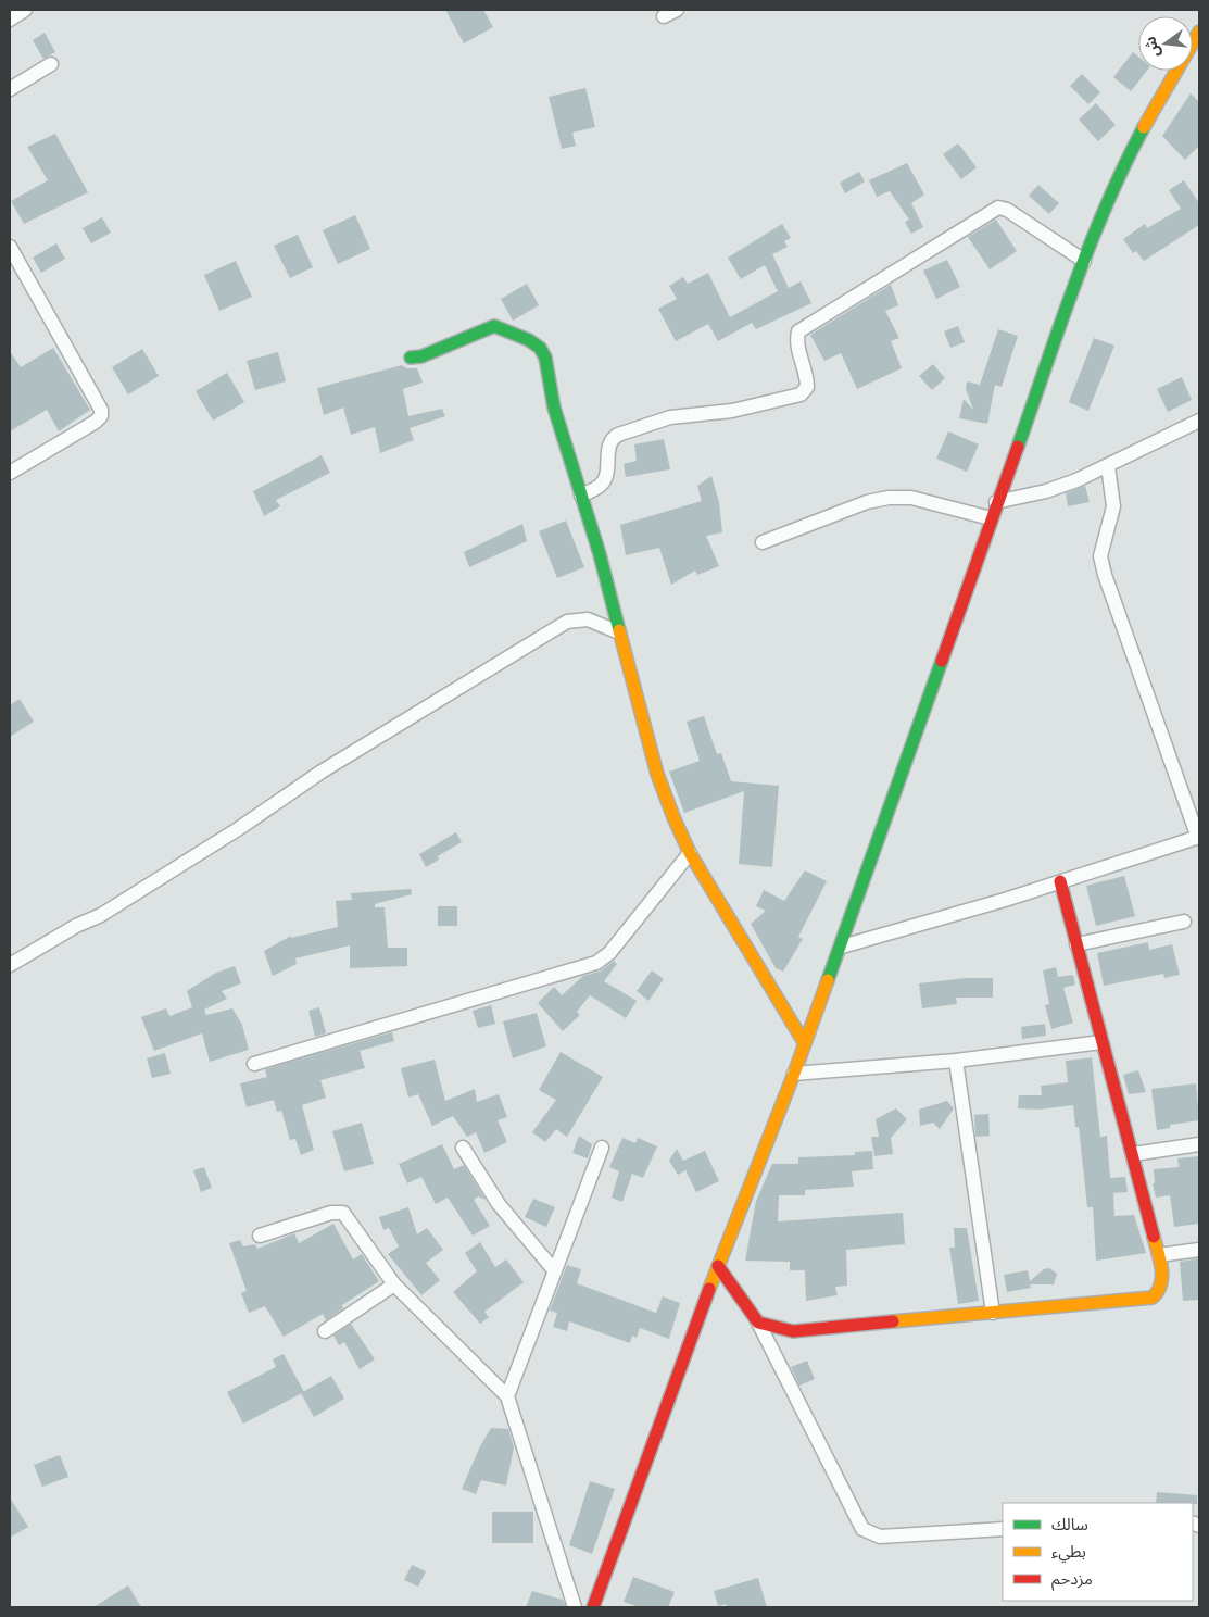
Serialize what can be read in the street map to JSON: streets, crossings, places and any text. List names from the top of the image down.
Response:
{
  "legend": ["سالك", "بطيء", "مزدحم"],
  "north": "left"
}
